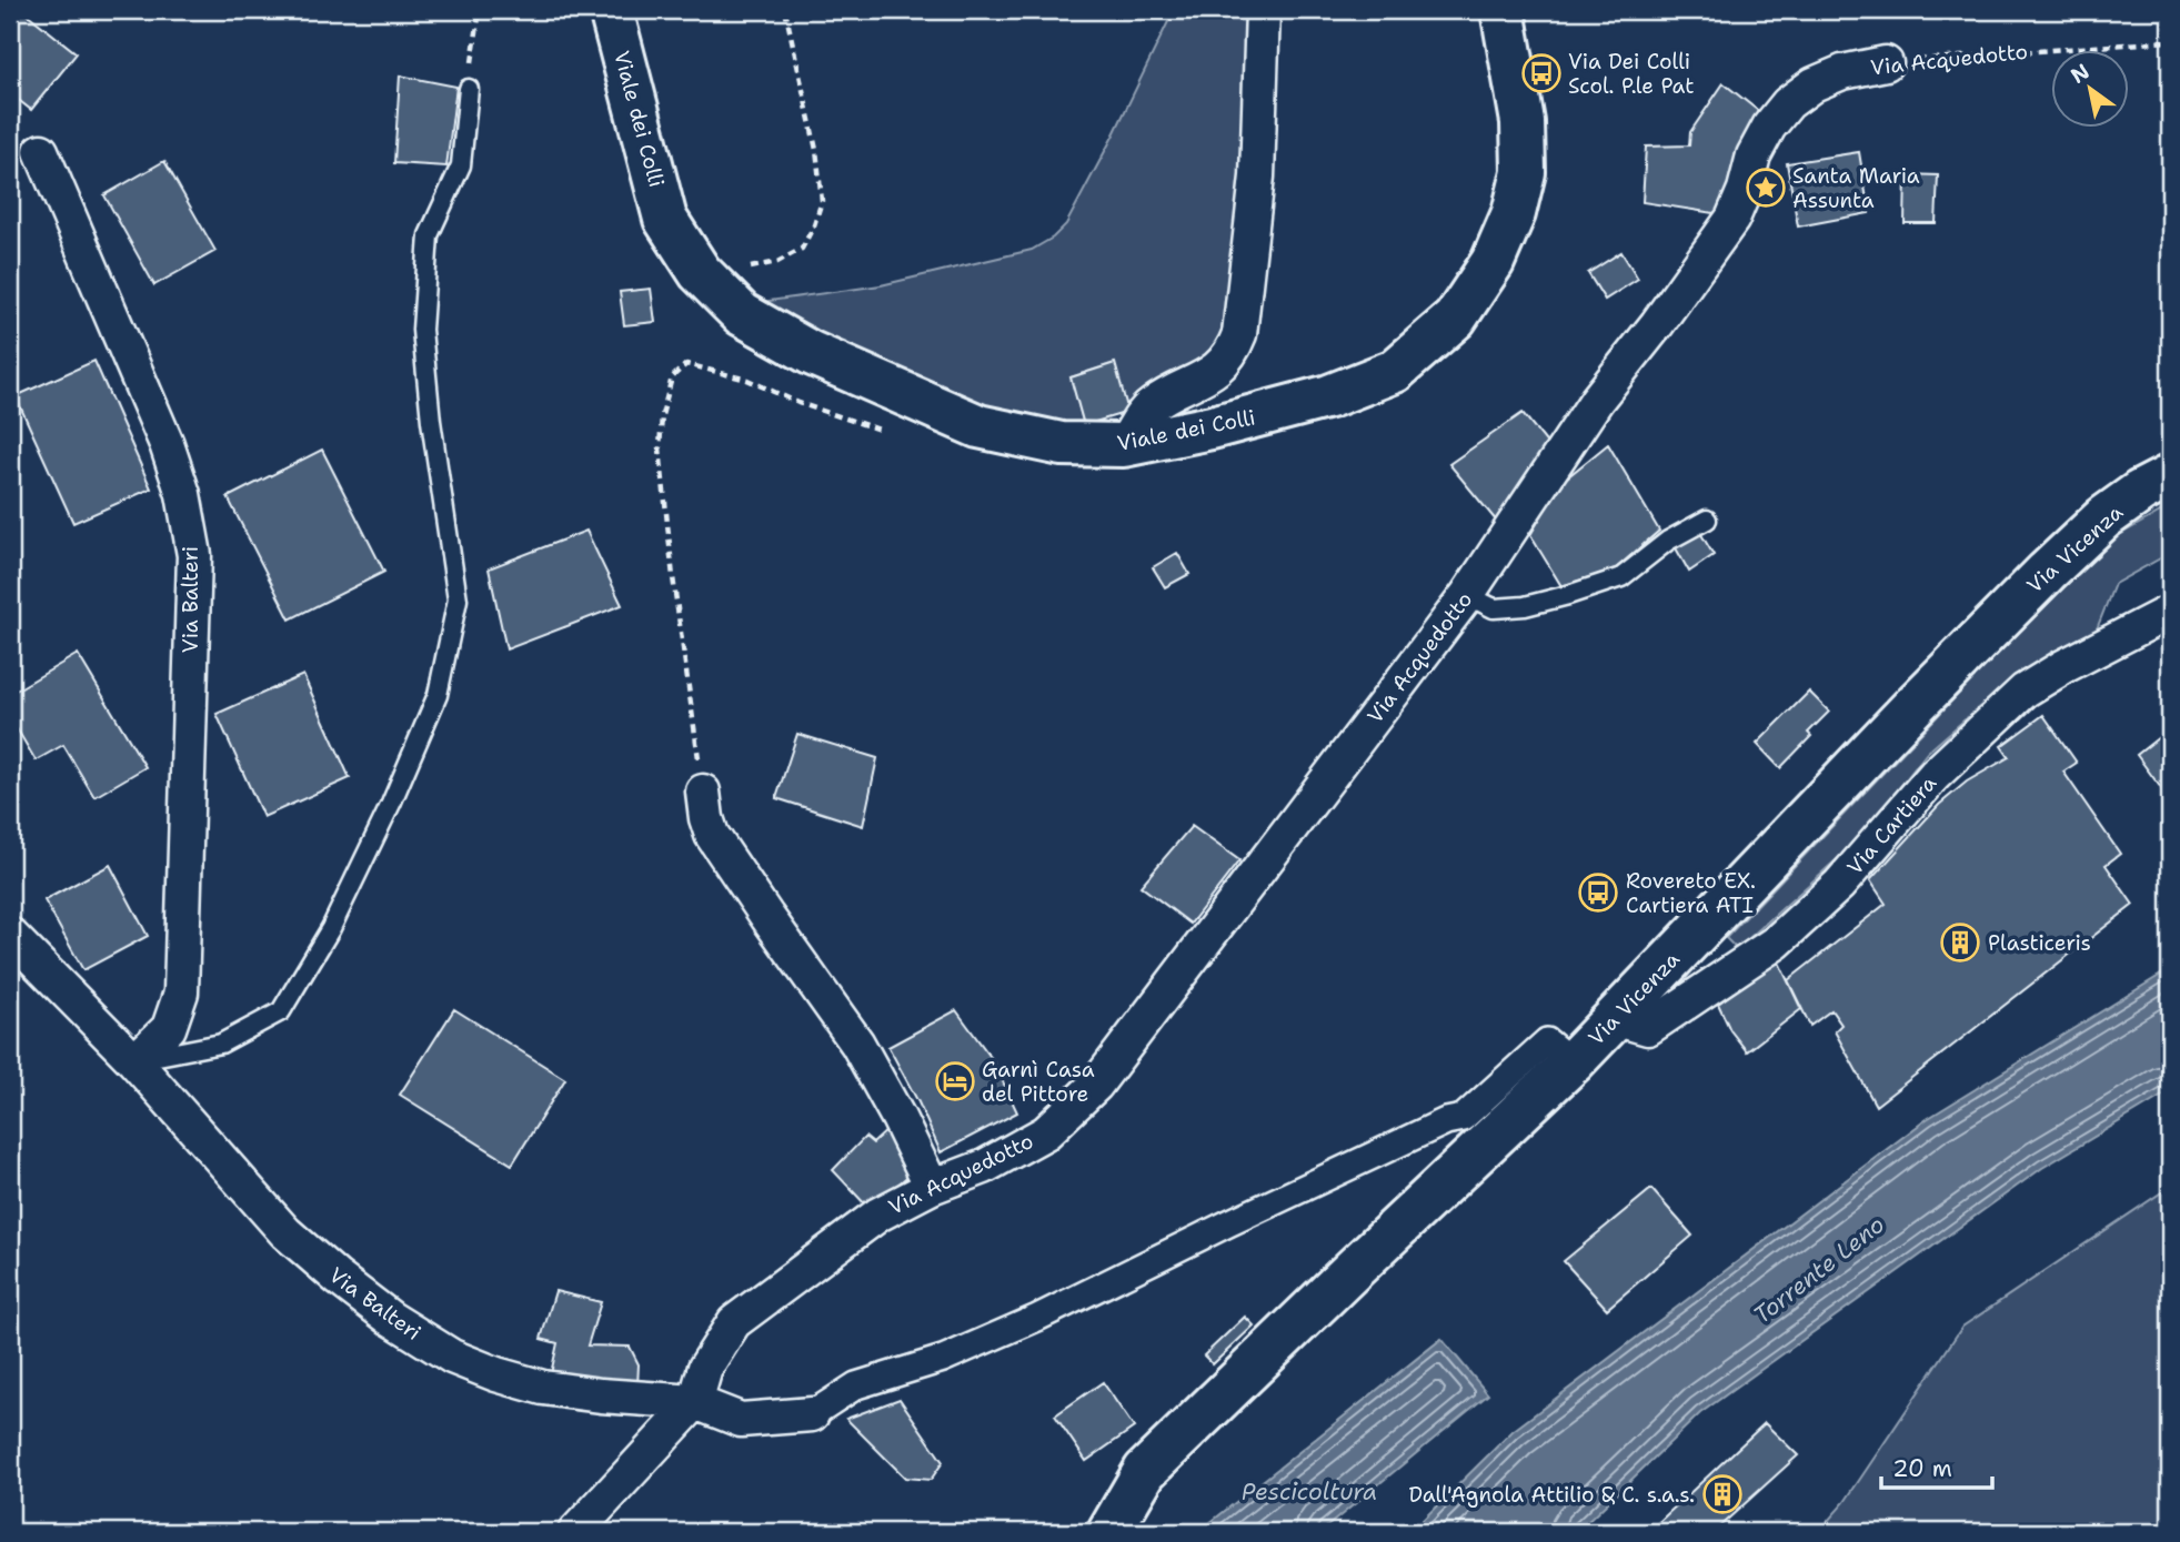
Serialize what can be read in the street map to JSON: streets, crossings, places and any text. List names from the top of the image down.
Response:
{
  "streets": {
    "main road": ["Viale dei Colli", "Via Vicenza"],
    "street": ["Via Acquedotto", "Via Balteri", "Via Cartiera"]
  },
  "crossings": [
    ["Via Acquedotto", "Via Balteri"],
    ["Via Vicenza", "Via Cartiera"]
  ],
  "water": ["Torrente Leno", "Pescicoltura"],
  "places": {
    "bus stop": ["Via Dei Colli Scol. P.le Pat", "Rovereto EX. Cartiera ATI"],
    "place": ["Santa Maria Assunta"],
    "building": ["Plasticeris", "Dall'Agnola Attilio & C. s.a.s."],
    "hotel": ["Garnì Casa del Pittore"]
  },
  "scale_bar": "20 m",
  "north": "top left"
}
